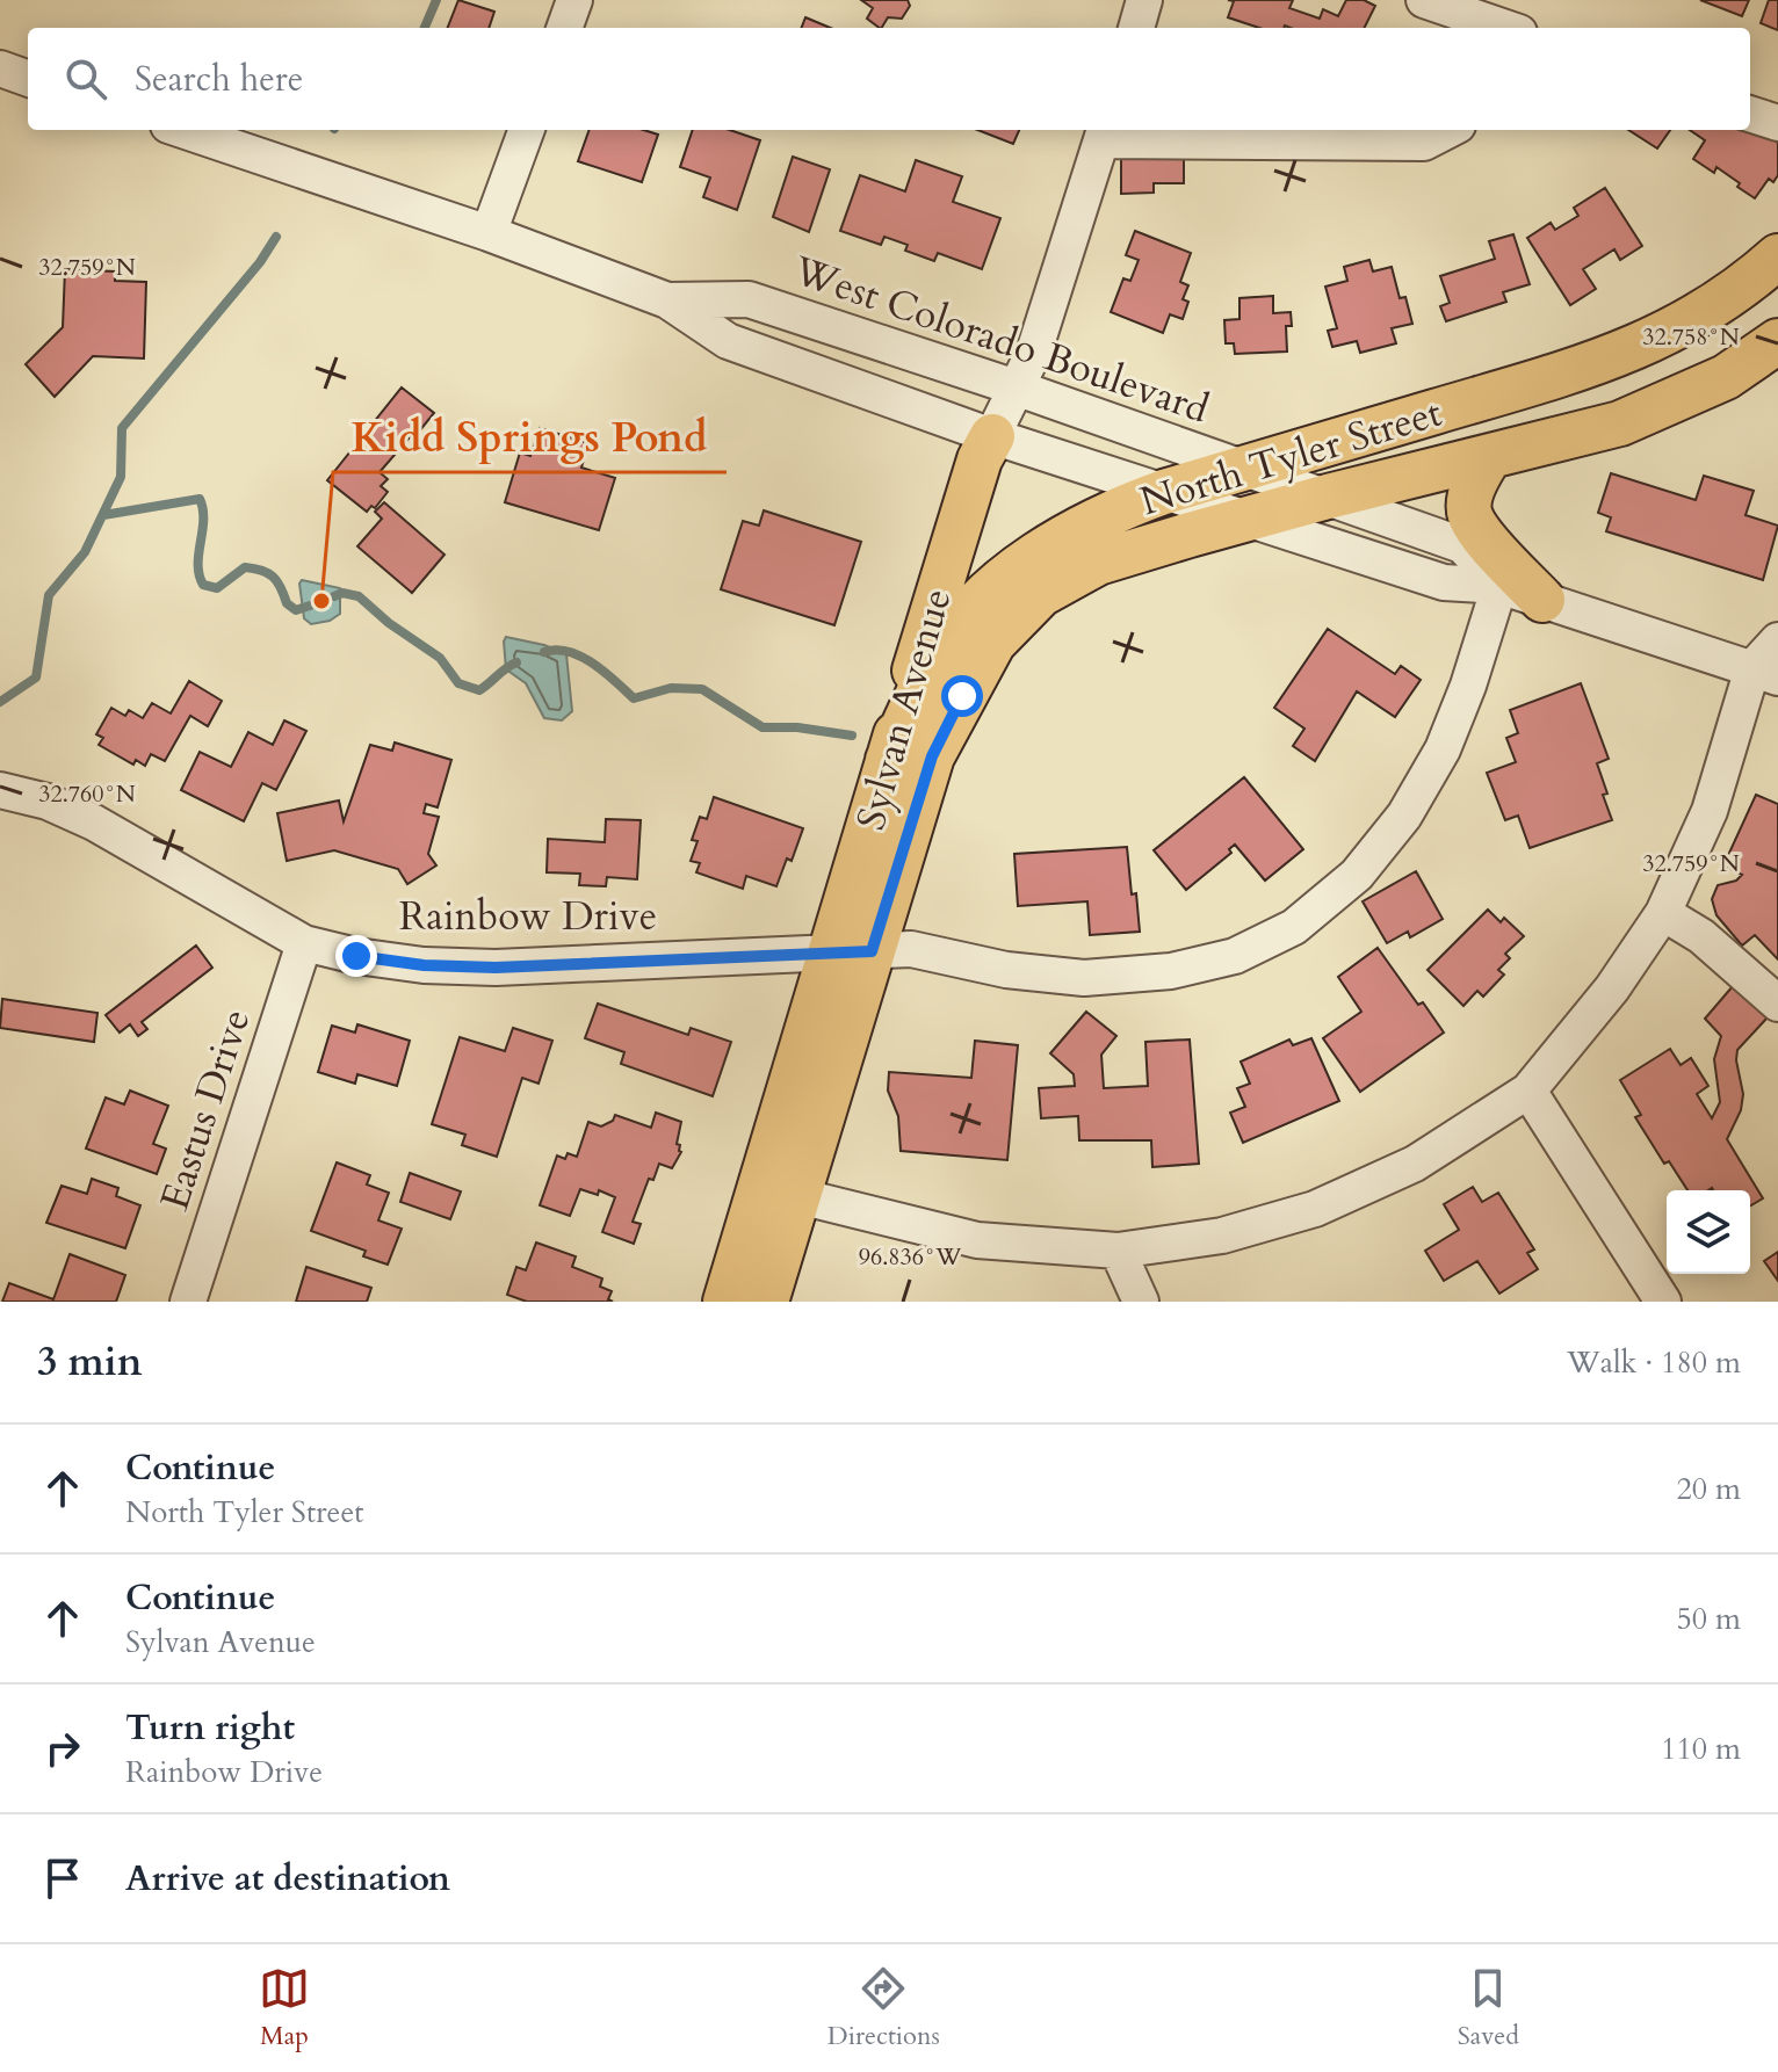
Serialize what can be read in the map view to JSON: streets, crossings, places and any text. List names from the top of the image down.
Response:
{
  "streets": {
    "main road": ["North Tyler Street", "Sylvan Avenue"],
    "street": ["West Colorado Boulevard", "Rainbow Drive", "Eastus Drive"]
  },
  "crossings": [
    ["West Colorado Boulevard", "North Tyler Street"],
    ["West Colorado Boulevard", "Sylvan Avenue"],
    ["West Colorado Boulevard", "Rainbow Drive"],
    ["North Tyler Street", "Sylvan Avenue"],
    ["Sylvan Avenue", "Rainbow Drive"],
    ["Rainbow Drive", "Eastus Drive"]
  ],
  "places": ["Kidd Springs Pond"],
  "page": {
    "search": "Search here",
    "heading": ["3 min", "Walk · 180 m"],
    "list": [
      ["Continue", "North Tyler Street", "20 m"],
      ["Continue", "Sylvan Avenue", "50 m"],
      ["Turn right", "Rainbow Drive", "110 m"],
      "Arrive at destination"
    ],
    "nav": ["Map", "Directions", "Saved"]
  },
  "coordinates": [
    "32.759°N",
    "32.758°N",
    "32.760°N",
    "96.836°W"
  ]
}
